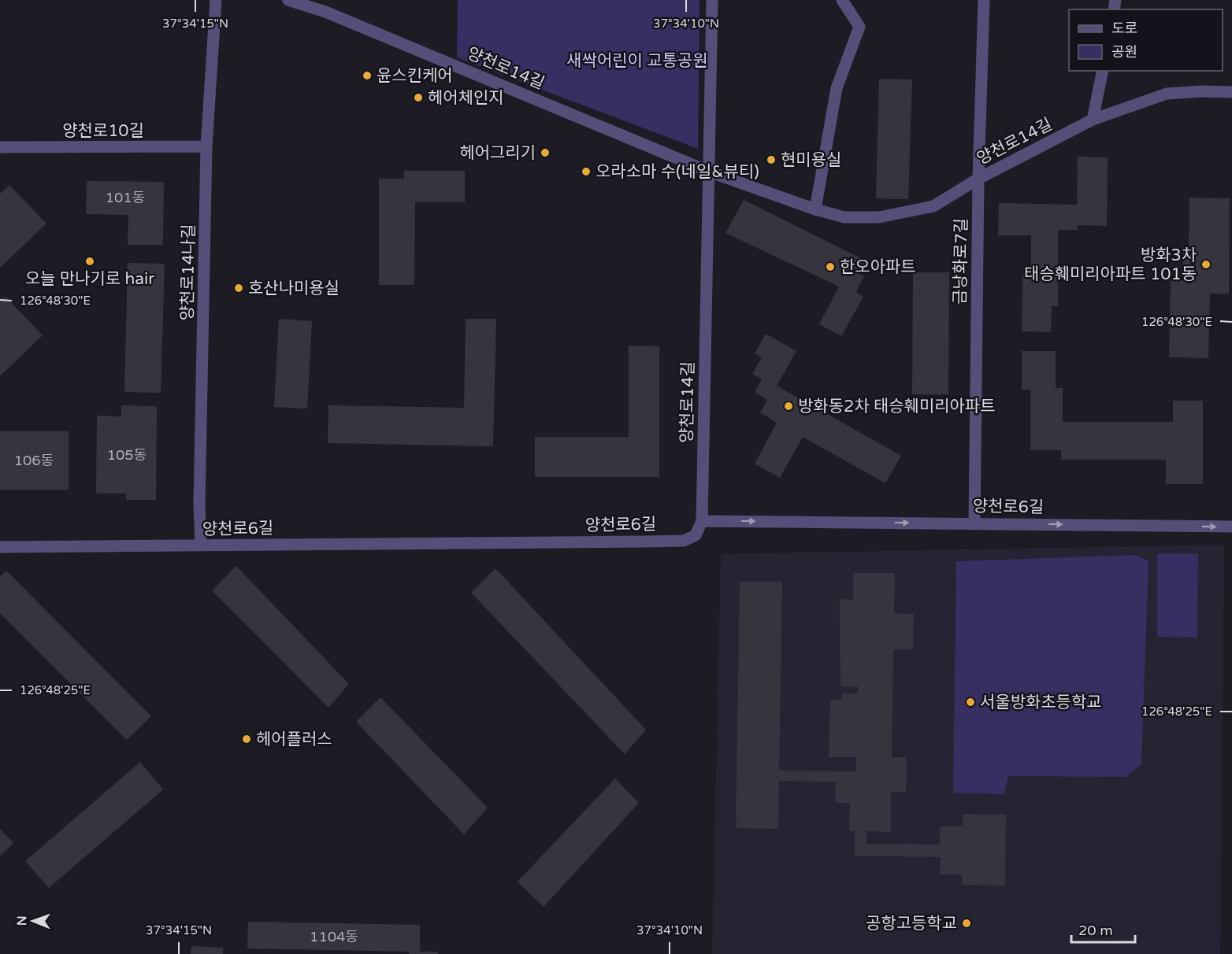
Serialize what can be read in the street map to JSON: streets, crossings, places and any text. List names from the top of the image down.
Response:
{
  "streets": {
    "street": [
      "양천로14길",
      "양천로10길",
      "금낭화로7길",
      "양천로14나길",
      "양천로6길"
    ]
  },
  "crossings": [
    ["양천로14길", "금낭화로7길"],
    ["양천로14길", "양천로6길"],
    ["양천로10길", "양천로14나길"],
    ["금낭화로7길", "양천로6길"],
    ["양천로14나길", "양천로6길"]
  ],
  "one_way": ["양천로6길"],
  "parks": ["새싹어린이 교통공원"],
  "places": [
    "윤스킨케어",
    "헤어체인지",
    "헤어그리기",
    "현미용실",
    "오라소마 수(네일&뷰티)",
    "오늘 만나기로 hair",
    "방화3차 태승훼미리아파트 101동",
    "한오아파트",
    "호산나미용실",
    "방화동2차 태승훼미리아파트",
    "서울방화초등학교",
    "헤어플러스",
    "공항고등학교"
  ],
  "house_numbers": [
    "101동",
    "105동",
    "106동",
    "1104동"
  ],
  "legend": ["도로", "공원"],
  "scale_bar": "20 m",
  "north": "left",
  "coordinates": [
    "37°34'15\"N",
    "37°34'10\"N",
    "126°48'30\"E",
    "126°48'25\"E"
  ]
}
